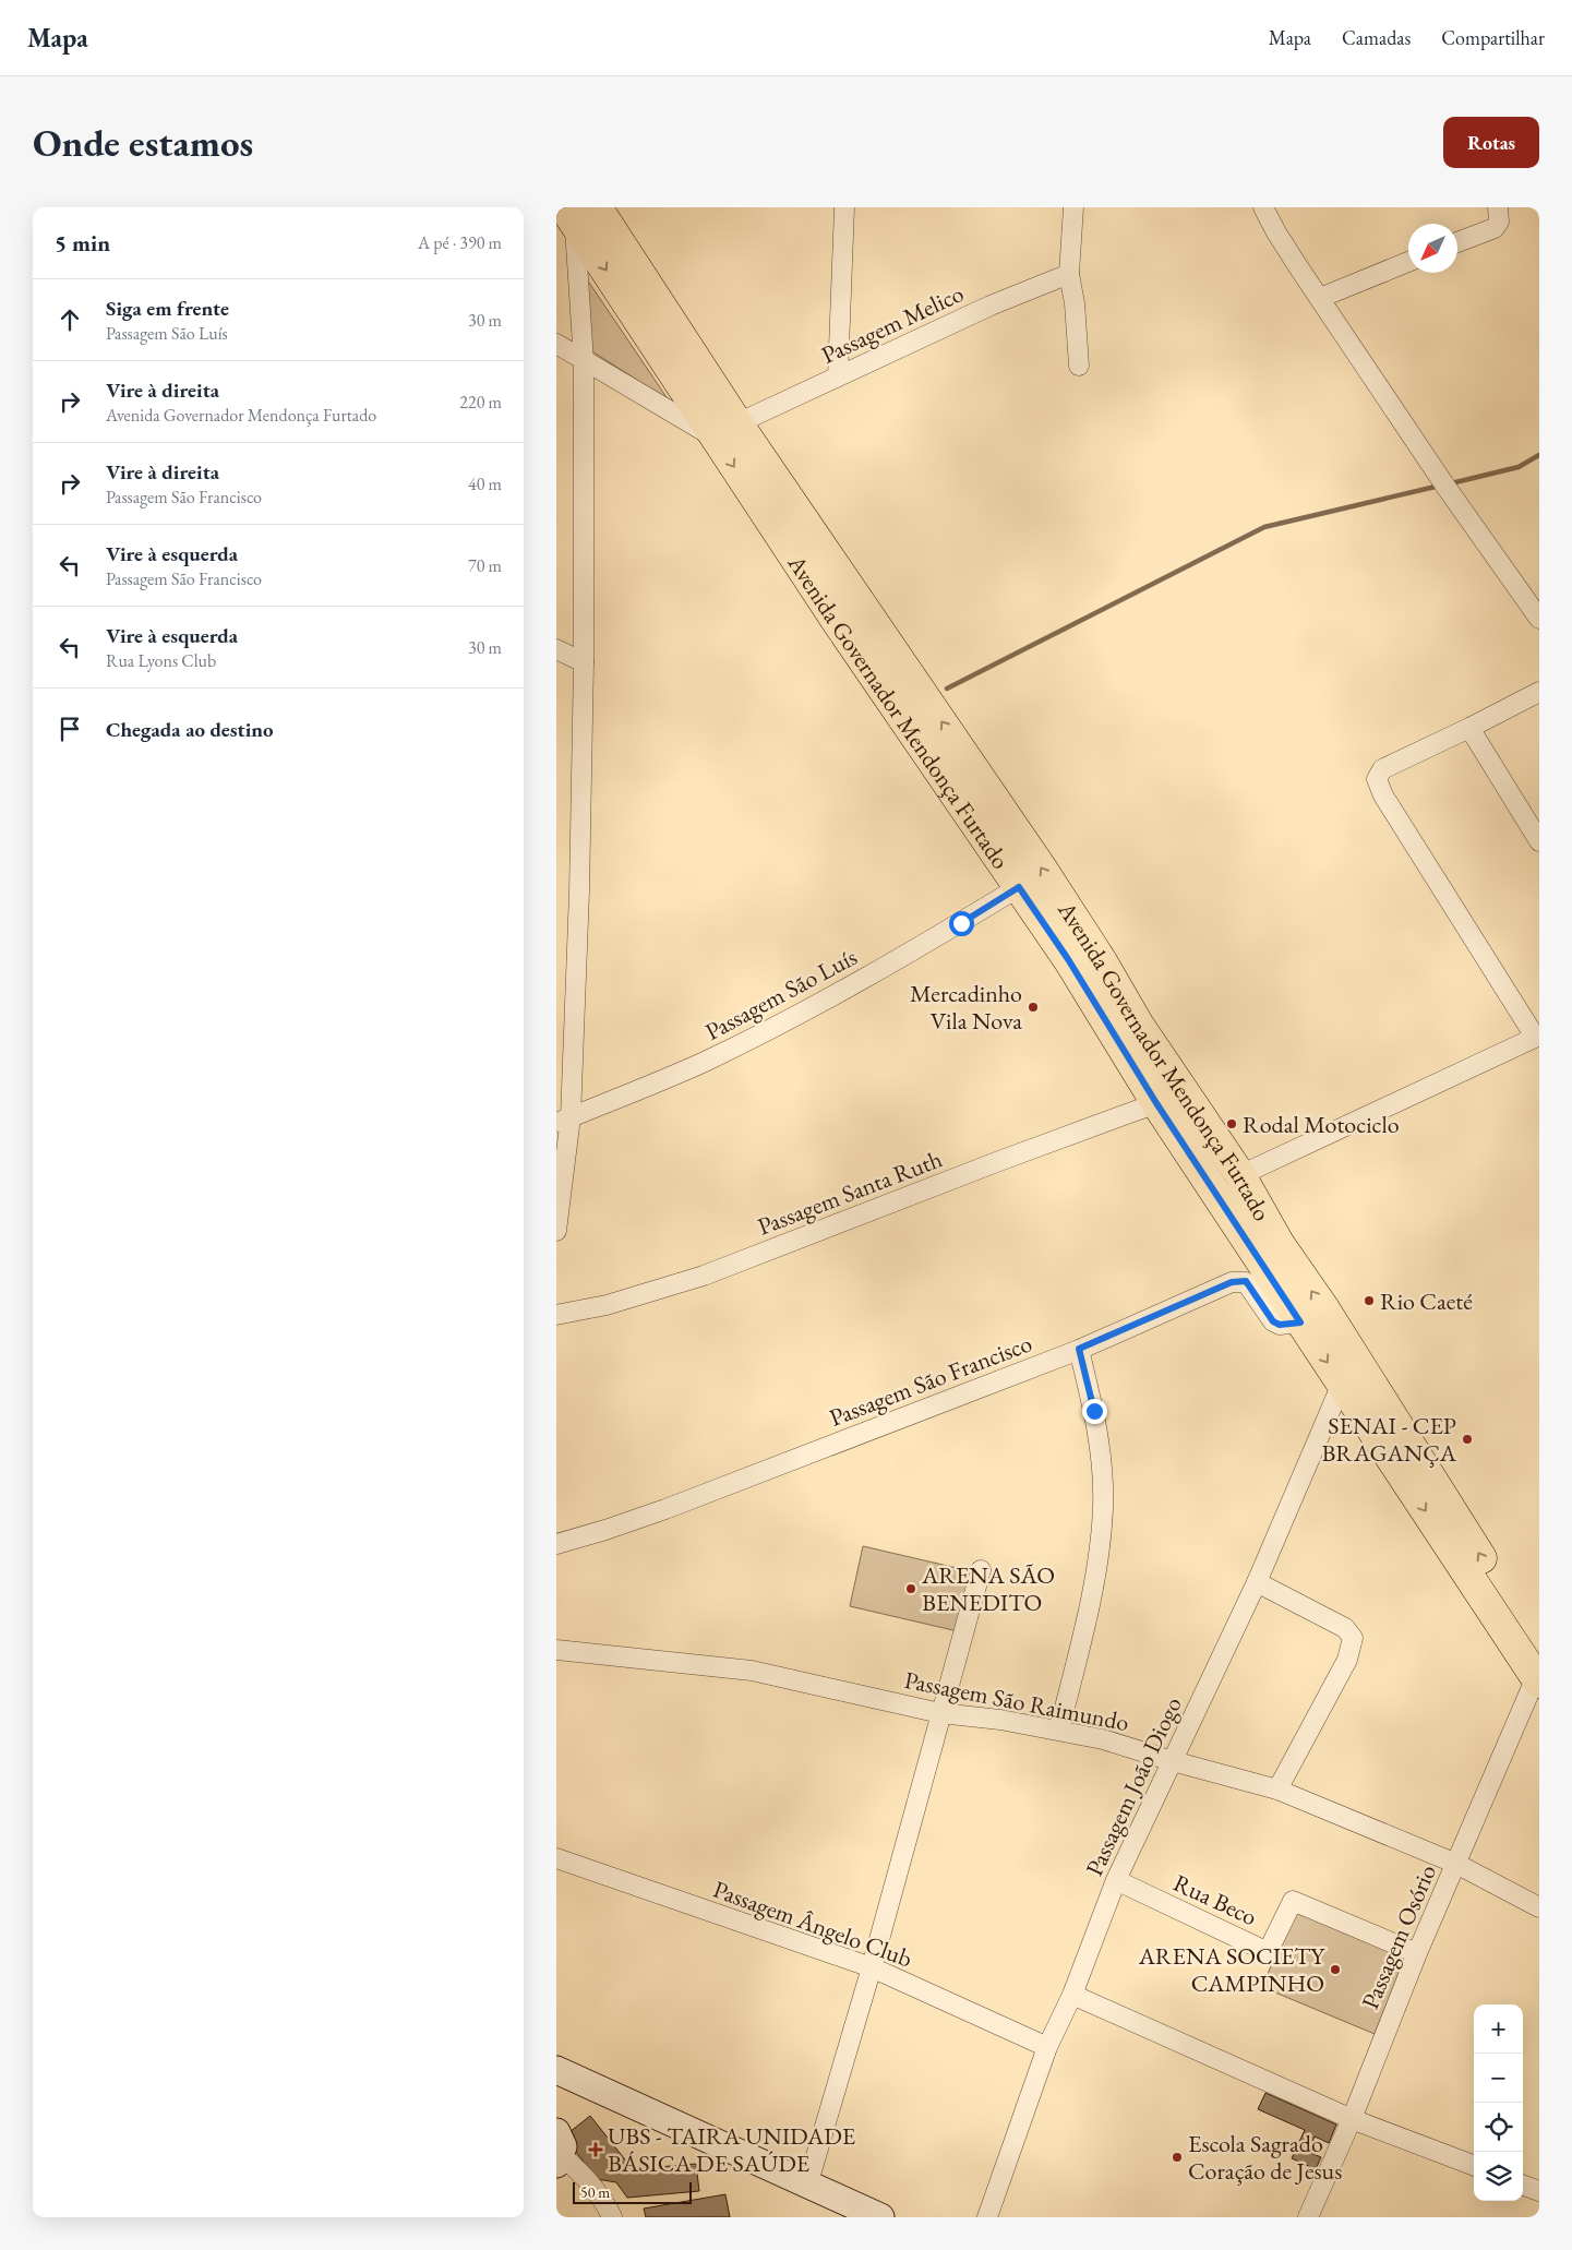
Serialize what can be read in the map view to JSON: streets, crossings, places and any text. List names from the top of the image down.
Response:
{
  "streets": {
    "main road": ["Avenida Governador Mendonça Furtado"],
    "street": [
      "Passagem Melico",
      "Passagem São Luís",
      "Passagem Santa Ruth",
      "Passagem São Francisco",
      "Passagem São Raimundo",
      "Passagem João Diogo",
      "Rua Beco",
      "Passagem Ângelo Club",
      "Passagem Osório"
    ]
  },
  "crossings": [
    ["Passagem Melico", "Avenida Governador Mendonça Furtado"],
    ["Avenida Governador Mendonça Furtado", "Passagem São Luís"],
    ["Avenida Governador Mendonça Furtado", "Passagem Santa Ruth"],
    ["Avenida Governador Mendonça Furtado", "Passagem São Francisco"],
    ["Avenida Governador Mendonça Furtado", "Passagem João Diogo"],
    ["Avenida Governador Mendonça Furtado", "Passagem Osório"],
    ["Passagem São Raimundo", "Passagem João Diogo"],
    ["Passagem São Raimundo", "Passagem Osório"],
    ["Passagem João Diogo", "Rua Beco"],
    ["Passagem João Diogo", "Passagem Ângelo Club"],
    ["Rua Beco", "Passagem Osório"]
  ],
  "places": {
    "other": [
      "Mercadinho Vila Nova",
      "Rodal Motociclo",
      "Rio Caeté",
      "SENAI - CEP BRAGANÇA",
      "ARENA SÃO BENEDITO",
      "ARENA SOCIETY CAMPINHO",
      "Escola Sagrado Coração de Jesus"
    ],
    "health": ["UBS - TAIRA UNIDADE BÁSICA DE SAÚDE"]
  },
  "scale_bar": "50 m",
  "north": "bottom left",
  "page": {
    "header": "Mapa",
    "nav": ["Mapa", "Camadas", "Compartilhar"],
    "buttons": "Rotas",
    "title": "Onde estamos",
    "heading": ["5 min", "A pé · 390 m"],
    "list": [
      ["Siga em frente", "Passagem São Luís", "30 m"],
      ["Vire à direita", "Avenida Governador Mendonça Furtado", "220 m"],
      ["Vire à direita", "Passagem São Francisco", "40 m"],
      ["Vire à esquerda", "Passagem São Francisco", "70 m"],
      ["Vire à esquerda", "Rua Lyons Club", "30 m"],
      "Chegada ao destino"
    ],
    "map_buttons": ["+", "−"],
    "scale": "50 m"
  }
}
